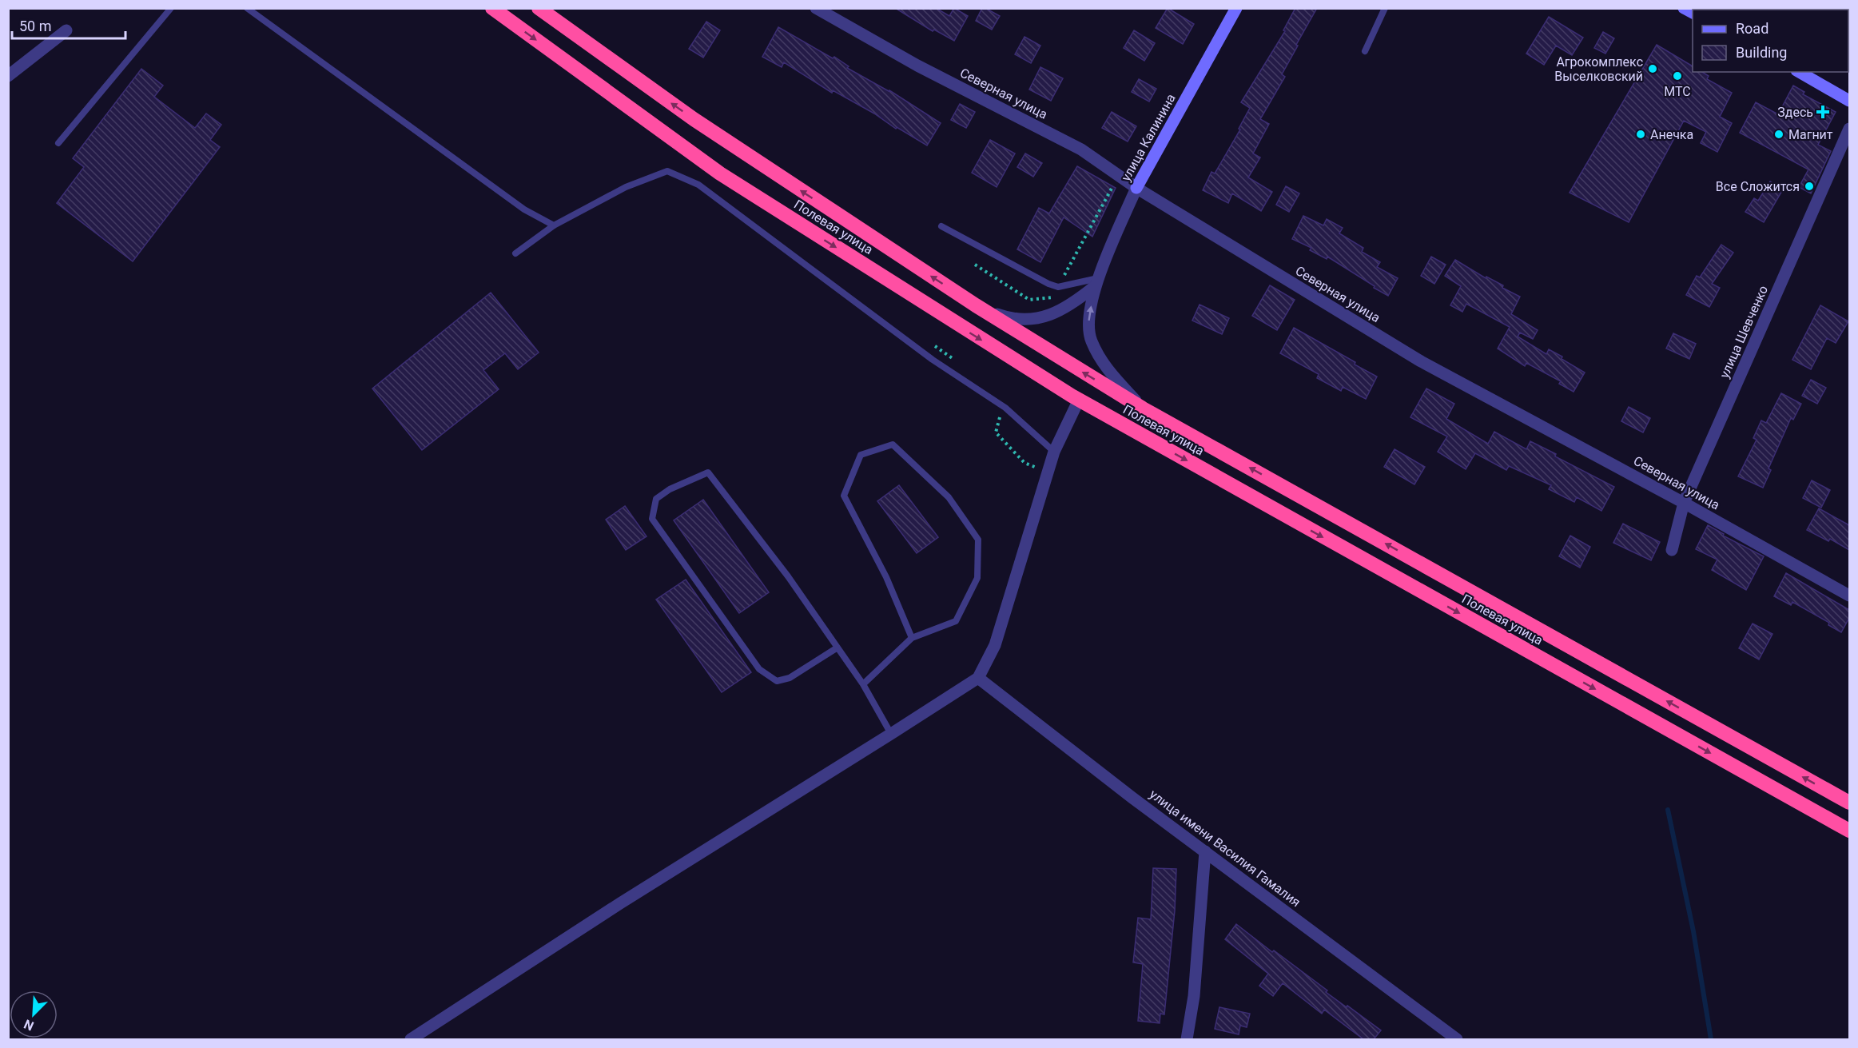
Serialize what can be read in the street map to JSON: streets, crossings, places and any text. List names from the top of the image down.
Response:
{
  "streets": {
    "highway": ["Полевая улица"],
    "street": [
      "Северная улица",
      "улица Калинина",
      "улица Шевченко",
      "улица имени Василия Гамалия"
    ]
  },
  "crossings": [
    ["Северная улица", "улица Калинина"],
    ["Северная улица", "улица Шевченко"],
    ["улица Калинина", "Полевая улица"]
  ],
  "places": {
    "other": [
      "Агрокомплекс Выселковский",
      "МТС",
      "Анечка",
      "Магнит",
      "Все Сложится"
    ],
    "health": ["Здесь"]
  },
  "legend": ["Road", "Building"],
  "scale_bar": "50 m",
  "north": "bottom left"
}
